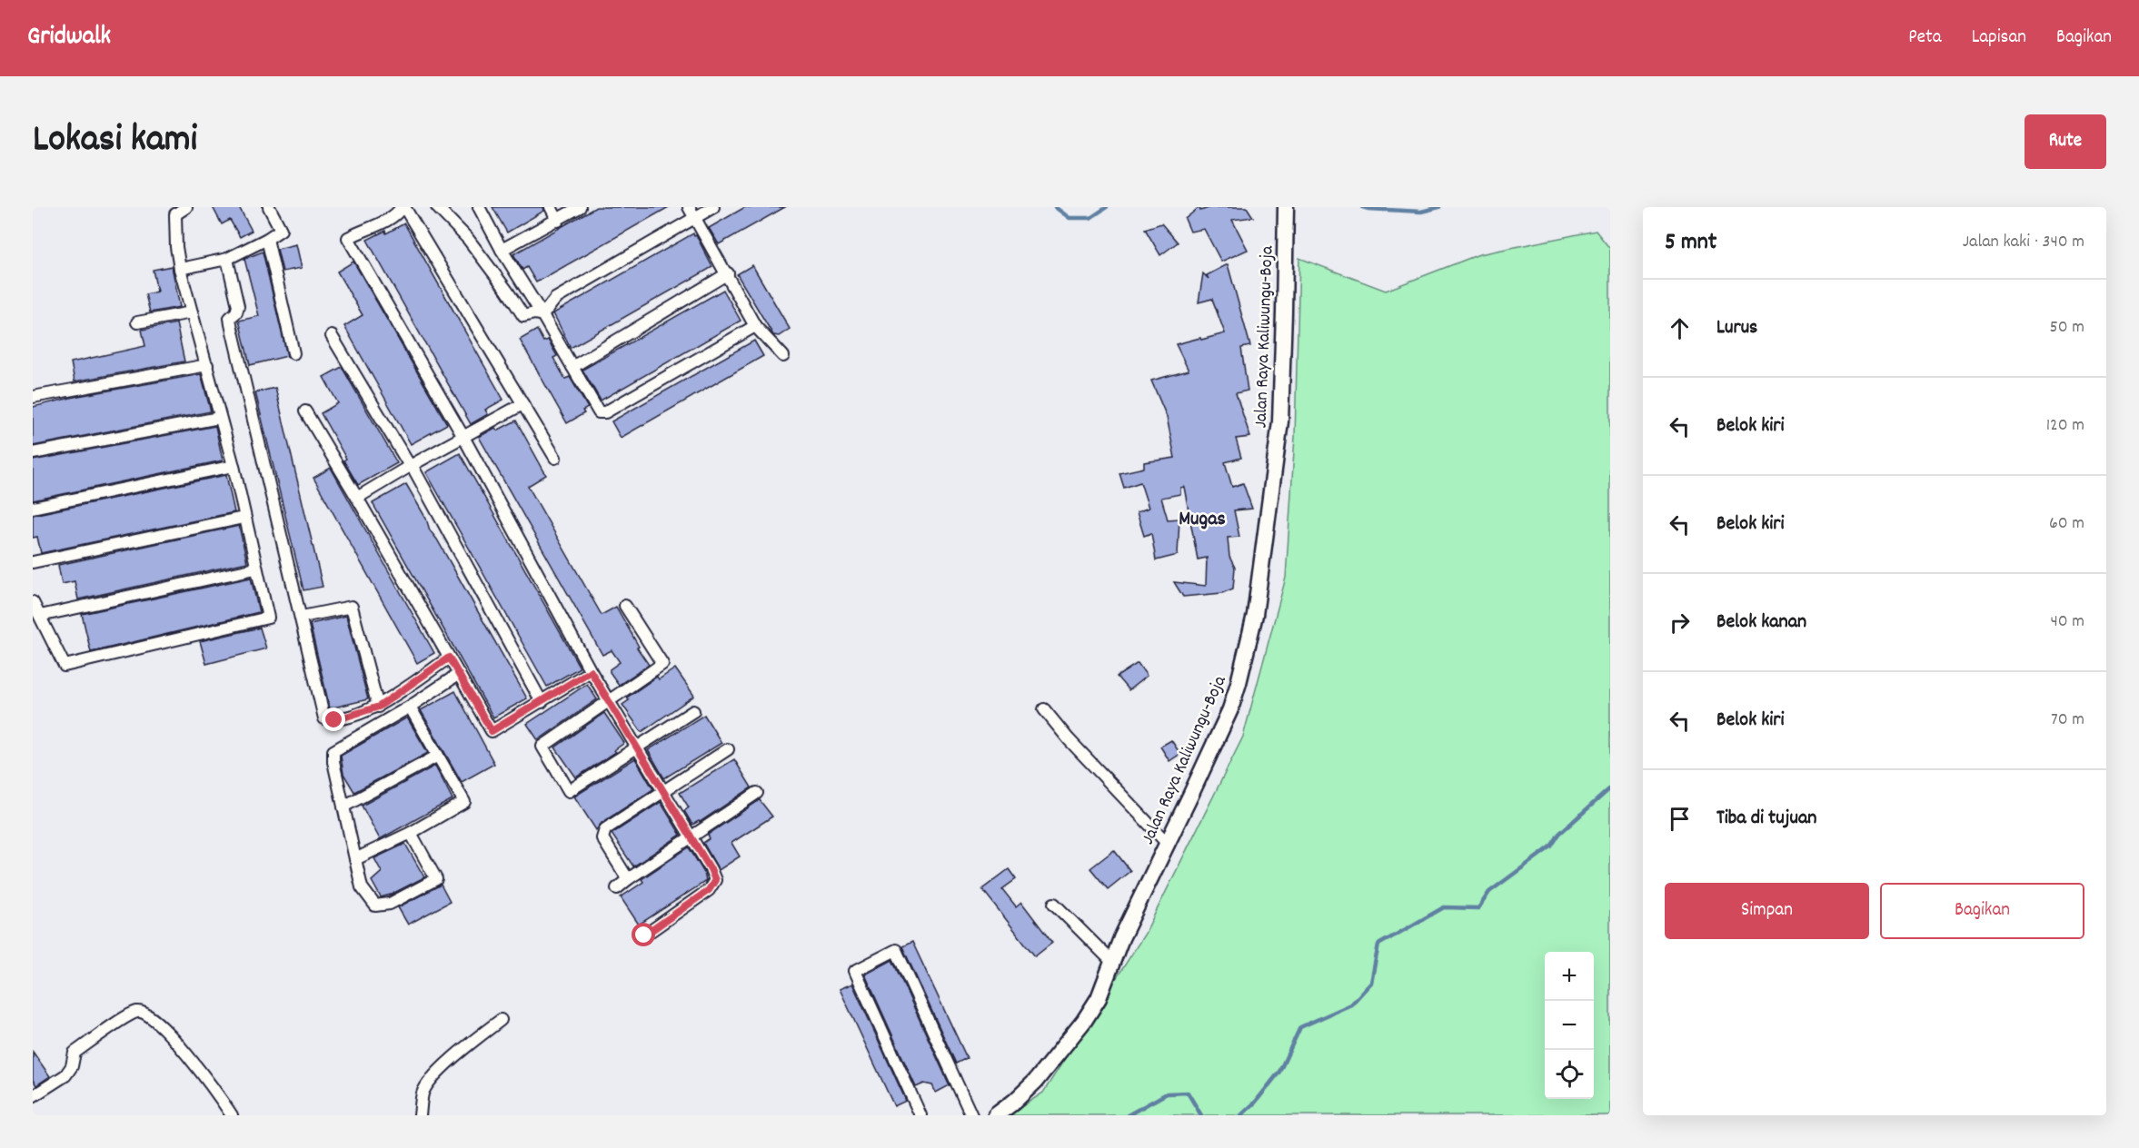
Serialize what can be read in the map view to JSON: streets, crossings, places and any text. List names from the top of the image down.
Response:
{
  "streets": {
    "main road": ["Jalan Raya Kaliwungu-Boja"]
  },
  "districts": ["Mugas"],
  "page": {
    "header": "Gridwalk",
    "nav": ["Peta", "Lapisan", "Bagikan"],
    "title": "Lokasi kami",
    "buttons": [
      "Rute",
      ["Simpan", "Bagikan"]
    ],
    "heading": ["5 mnt", "Jalan kaki · 340 m"],
    "list": [
      ["Lurus", "50 m"],
      ["Belok kiri", "120 m"],
      ["Belok kiri", "60 m"],
      ["Belok kanan", "40 m"],
      ["Belok kiri", "70 m"],
      "Tiba di tujuan"
    ],
    "map_buttons": ["+", "−"]
  }
}
